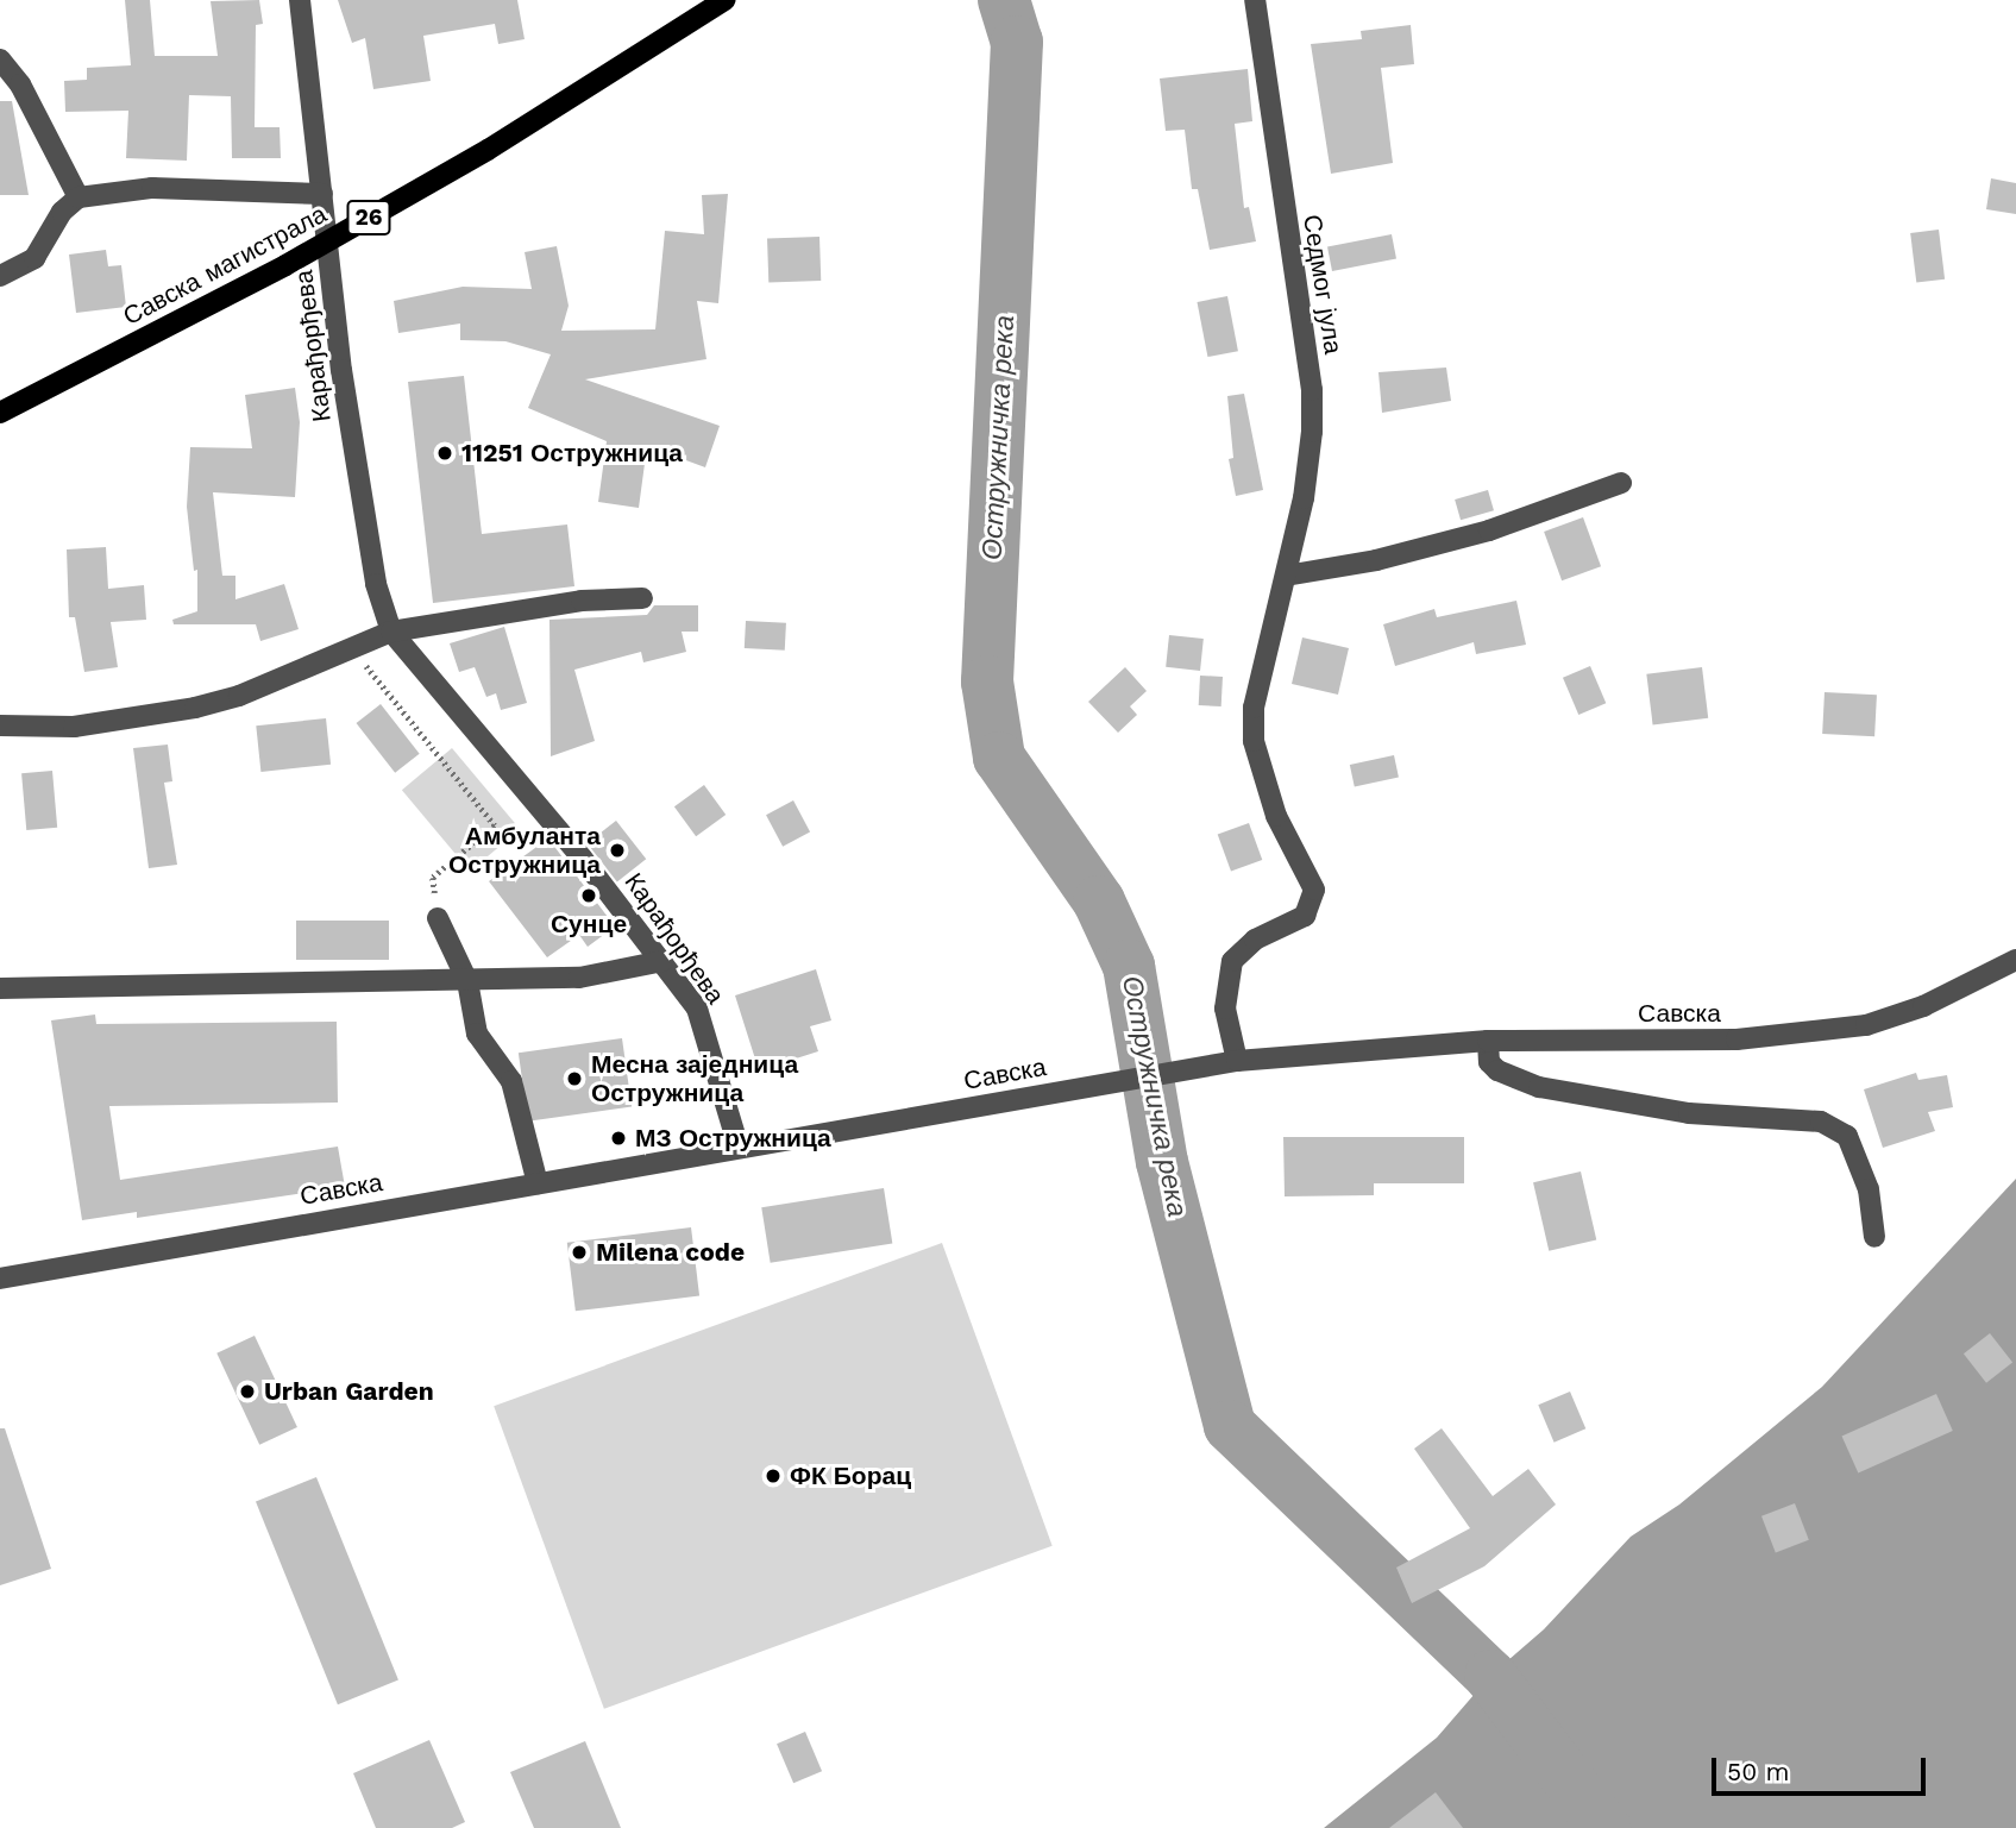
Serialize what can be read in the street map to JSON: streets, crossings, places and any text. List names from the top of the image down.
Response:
{
  "streets": {
    "main road": ["26", "Савска магистрала"],
    "street": ["Седмог јула", "Карађорђева", "Савска"]
  },
  "crossings": [
    ["Седмог јула", "Савска"],
    ["Карађорђева", "Савска"]
  ],
  "water": ["Остружничка река"],
  "places": [
    "11251 Остружница",
    "Амбуланта Остружница",
    "Сунце",
    "Месна заједница Остружница",
    "МЗ Остружница",
    "Milena code",
    "Urban Garden",
    "ФК Борац"
  ],
  "scale_bar": "50 m"
}
